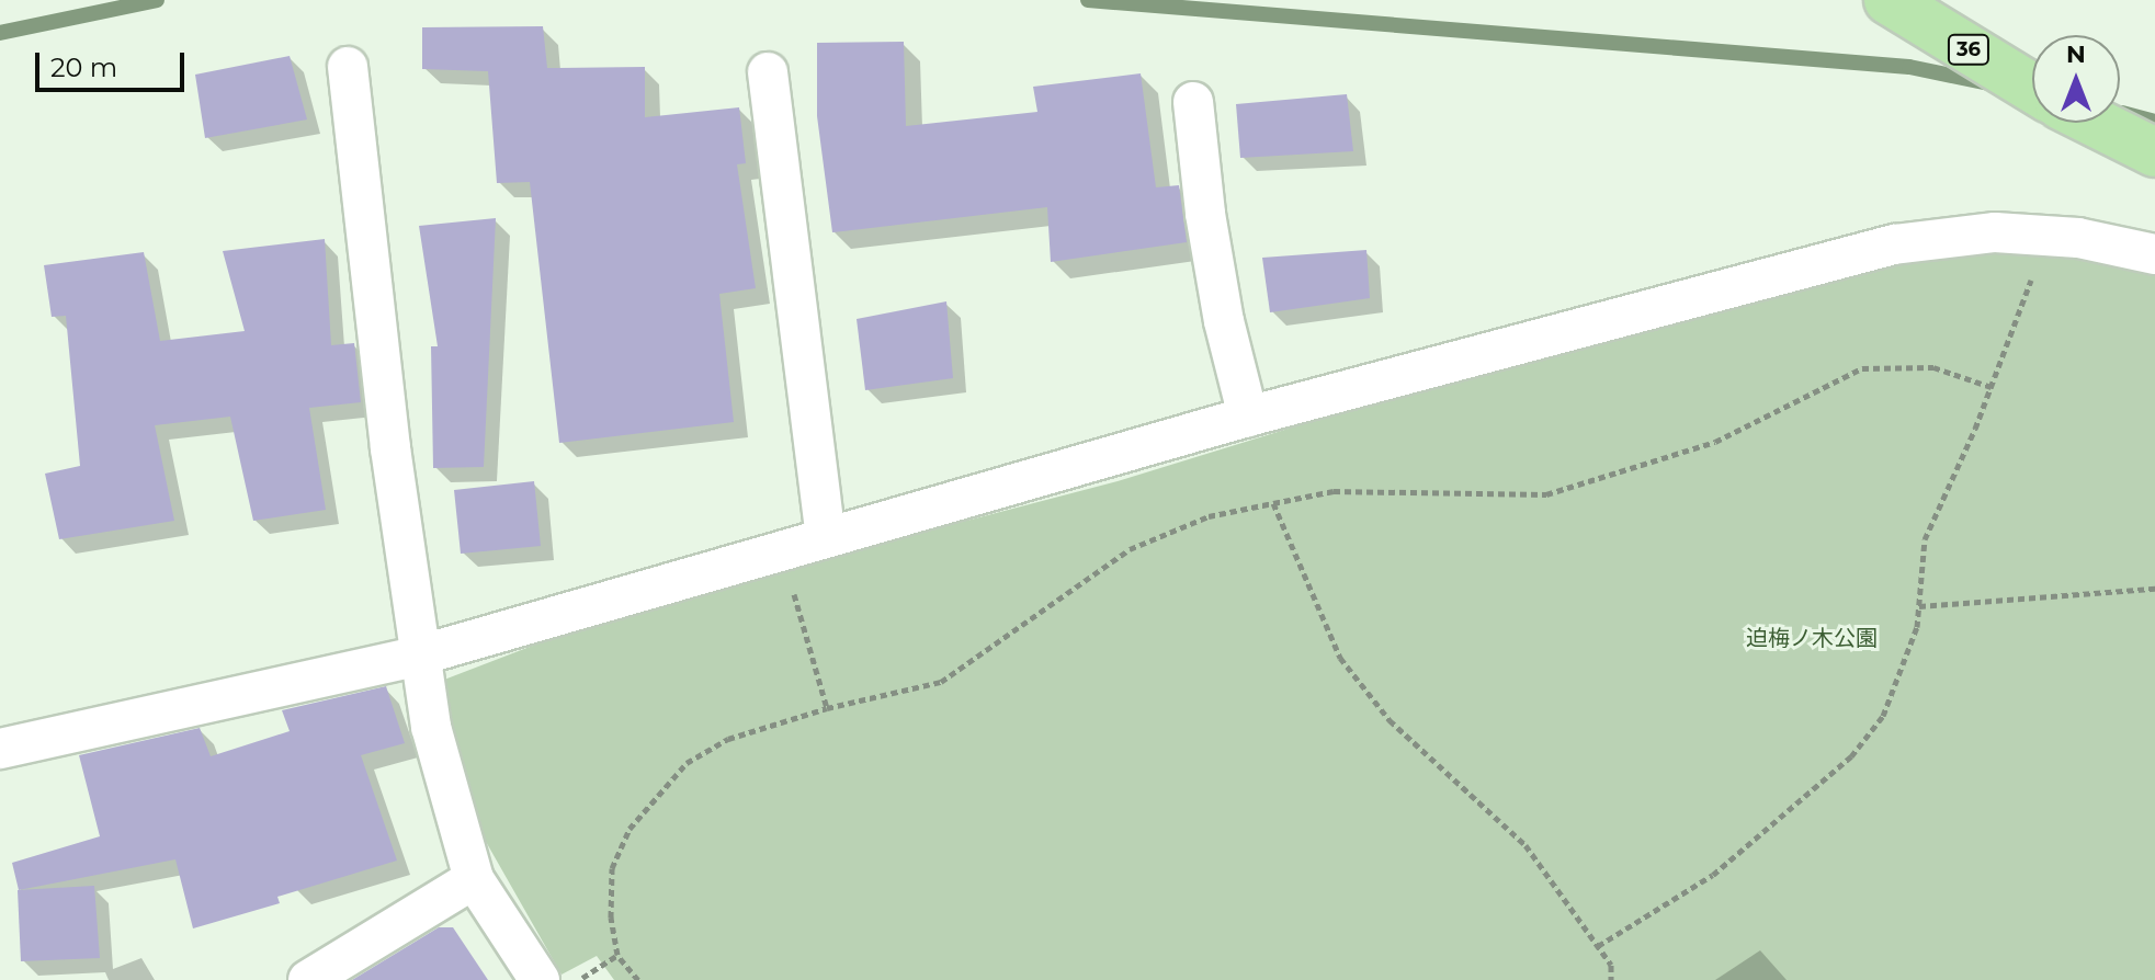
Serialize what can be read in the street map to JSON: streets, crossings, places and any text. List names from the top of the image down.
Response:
{
  "streets": {
    "main road": ["36"]
  },
  "parks": ["迫梅ノ木公園"],
  "scale_bar": "20 m",
  "north": "top"
}
